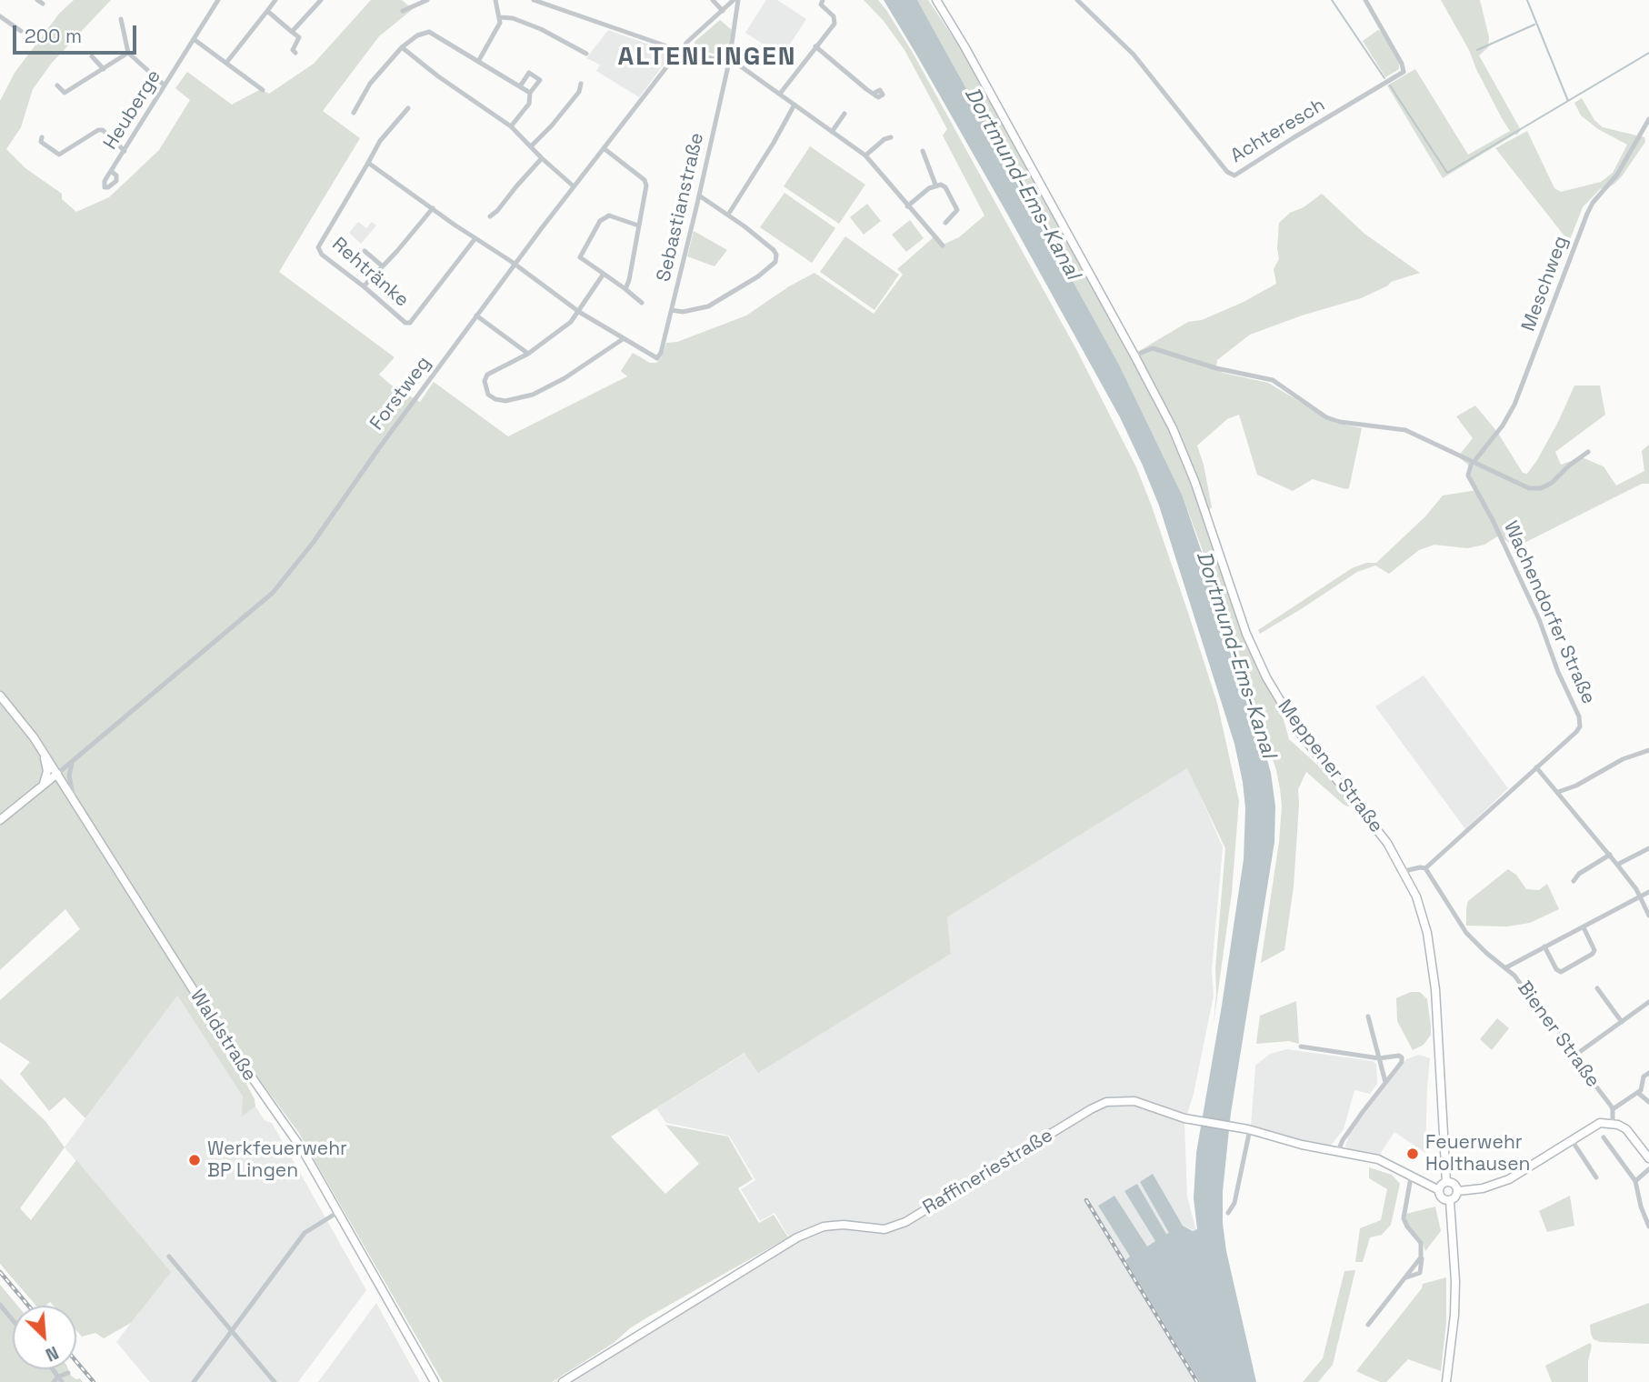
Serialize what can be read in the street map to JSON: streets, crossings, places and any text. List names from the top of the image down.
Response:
{
  "streets": {
    "street": [
      "Heuberge",
      "Achteresch",
      "Sebastianstraße",
      "Rehtränke",
      "Meschweg",
      "Forstweg",
      "Wachendorfer Straße",
      "Meppener Straße",
      "Biener Straße",
      "Waldstraße",
      "Raffineriestraße"
    ]
  },
  "crossings": [
    ["Sebastianstraße", "Forstweg"],
    ["Meschweg", "Wachendorfer Straße"],
    ["Forstweg", "Waldstraße"],
    ["Wachendorfer Straße", "Biener Straße"],
    ["Meppener Straße", "Raffineriestraße"]
  ],
  "districts": ["ALTENLINGEN"],
  "water": ["Dortmund-Ems-Kanal"],
  "places": ["Feuerwehr Holthausen", "Werkfeuerwehr BP Lingen"],
  "scale_bar": "200 m",
  "north": "bottom right"
}
